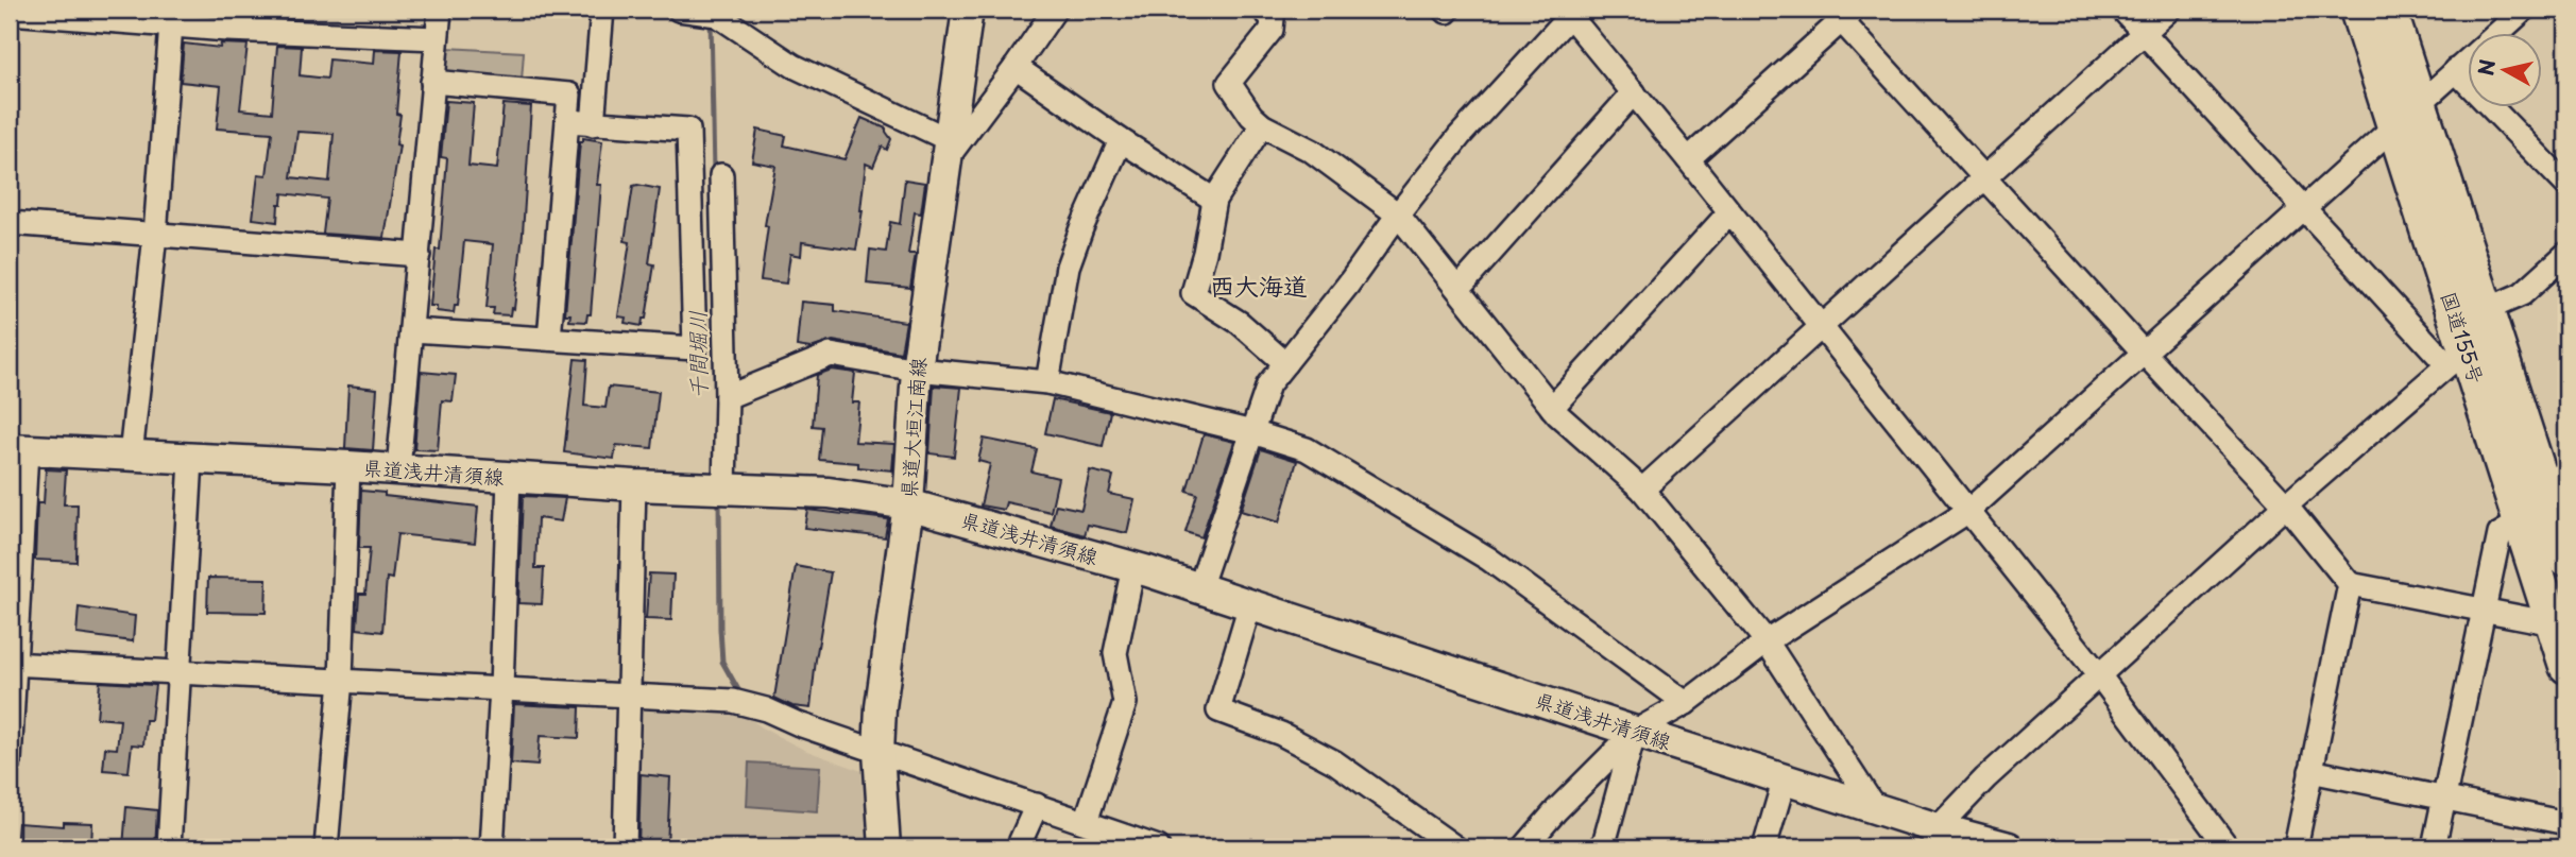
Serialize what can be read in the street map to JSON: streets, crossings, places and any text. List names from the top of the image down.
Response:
{
  "streets": {
    "highway": ["国道155号"],
    "main road": ["県道大垣江南線", "県道浅井清須線"]
  },
  "crossings": [
    ["県道大垣江南線", "県道浅井清須線"]
  ],
  "districts": ["西大海道"],
  "water": ["千間堀川"],
  "north": "left"
}
